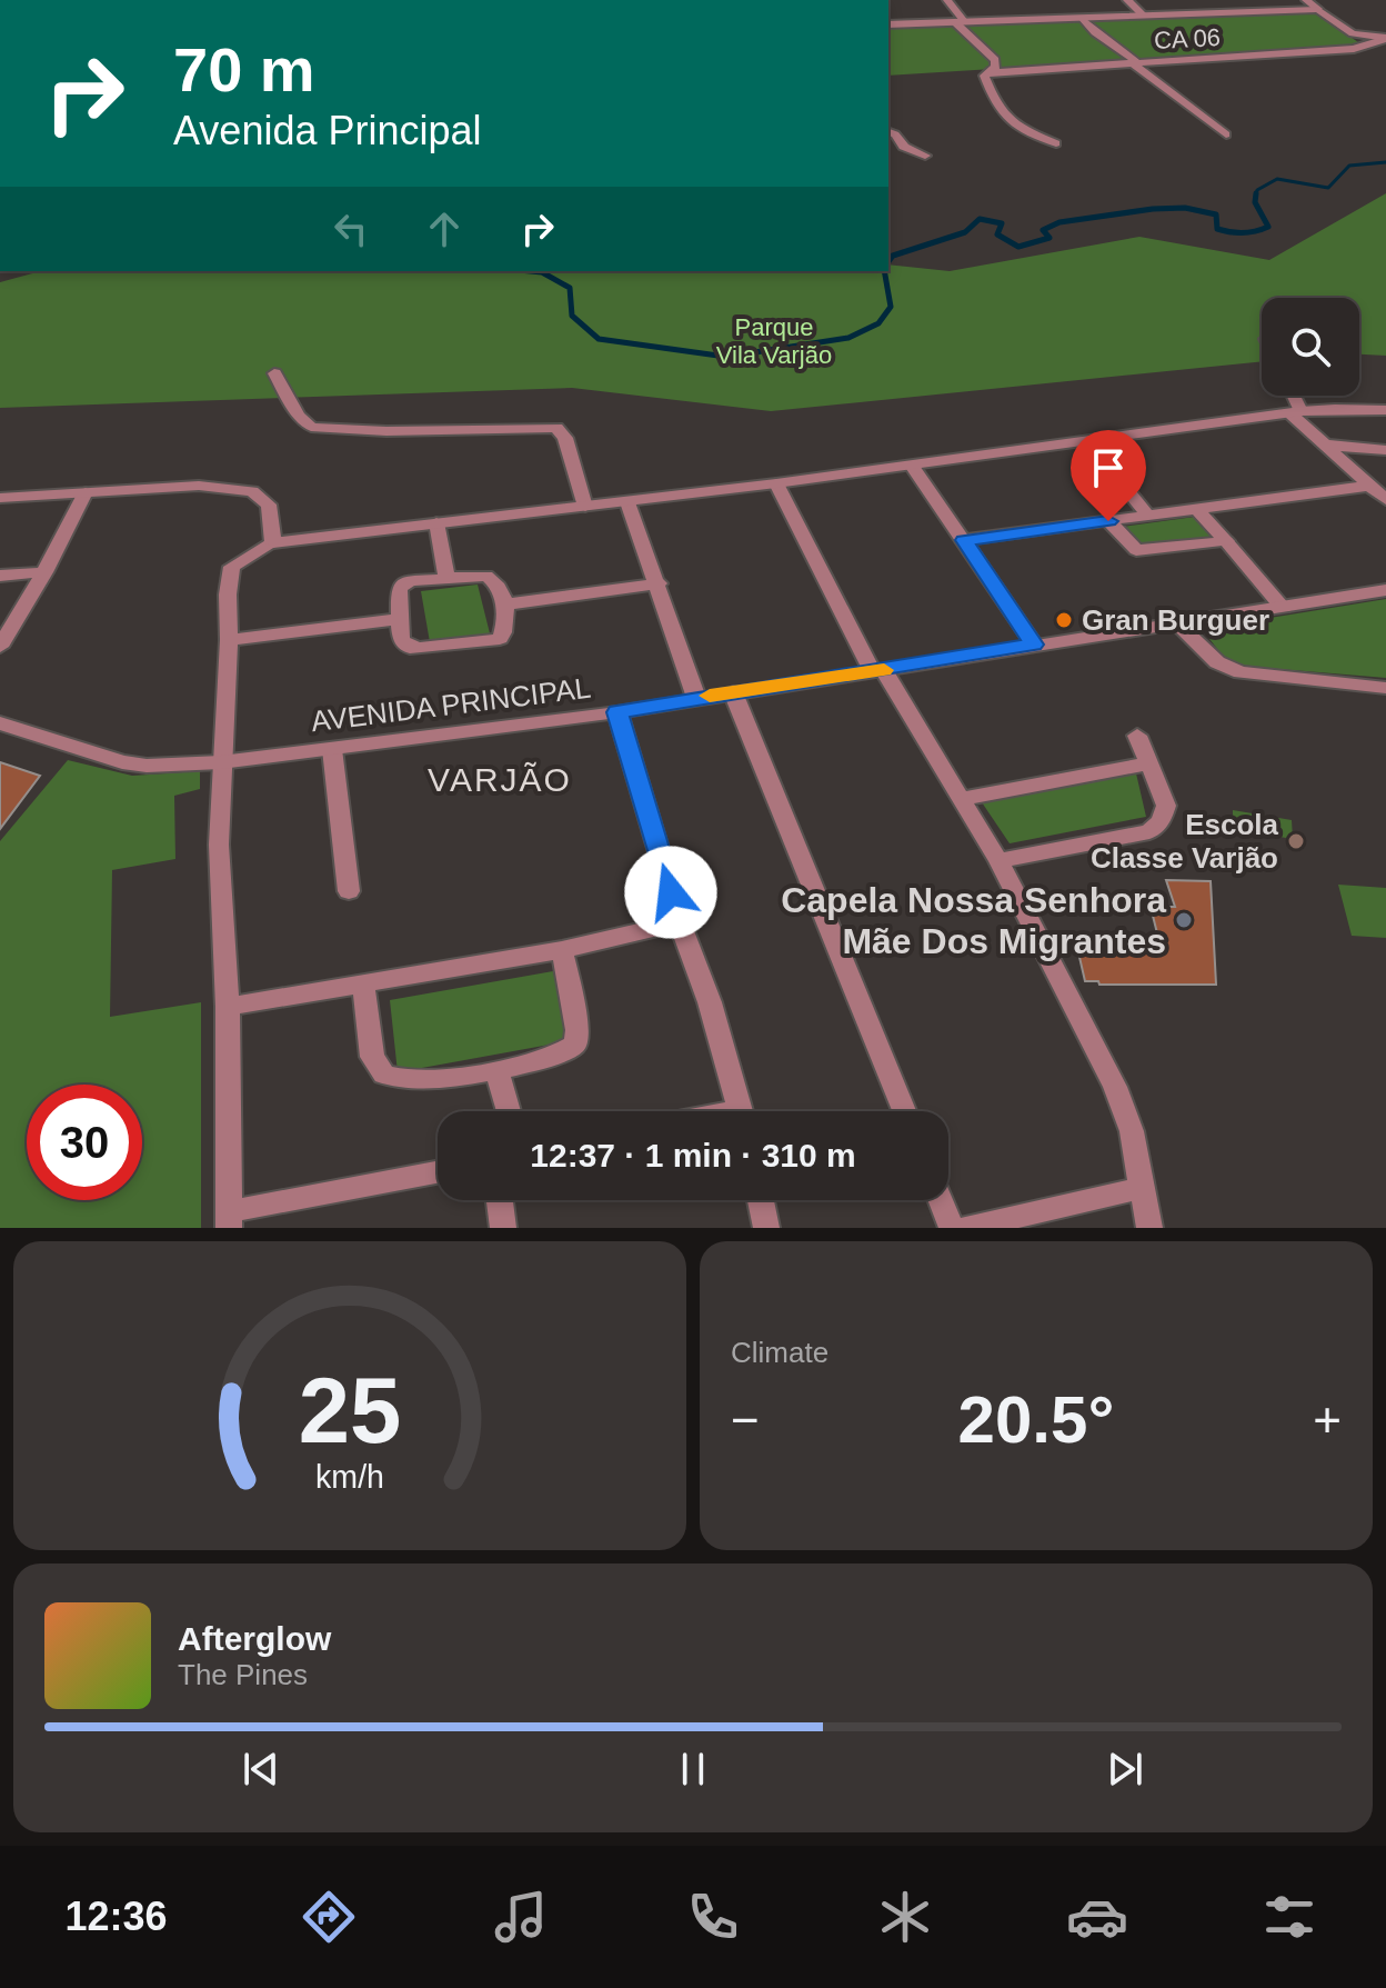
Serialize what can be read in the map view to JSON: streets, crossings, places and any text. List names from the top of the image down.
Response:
{
  "streets": {
    "street": ["CA 06", "AVENIDA PRINCIPAL"]
  },
  "districts": ["VARJÃO"],
  "parks": ["Parque Vila Varjão"],
  "places": ["Gran Burguer", "Escola Classe Varjão", "Capela Nossa Senhora Mãe Dos Migrantes"],
  "page": {
    "turn": ["70 m", "Avenida Principal"],
    "limit": "30",
    "trip": "12:37 · 1 min · 310 m",
    "tile": "Climate",
    "heat": ["−", "20.5°", "+"],
    "song": ["Afterglow", "The Pines"],
    "tabs": "12:36",
    "gauge": ["25", "km/h"]
  }
}
